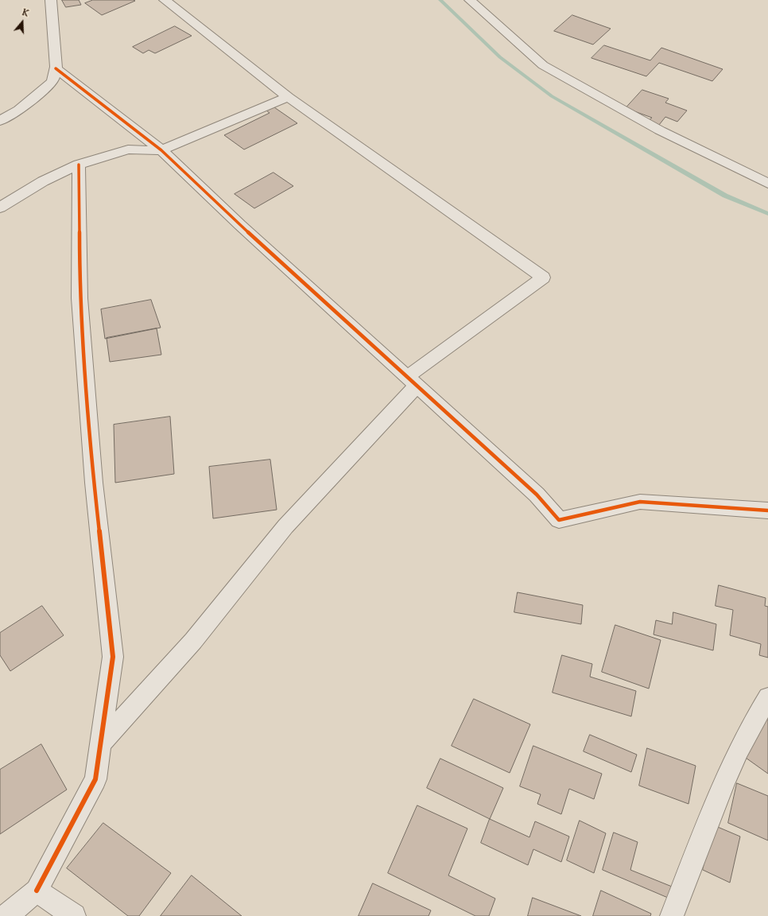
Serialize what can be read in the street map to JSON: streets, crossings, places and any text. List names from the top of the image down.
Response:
{
  "north": "top"
}
